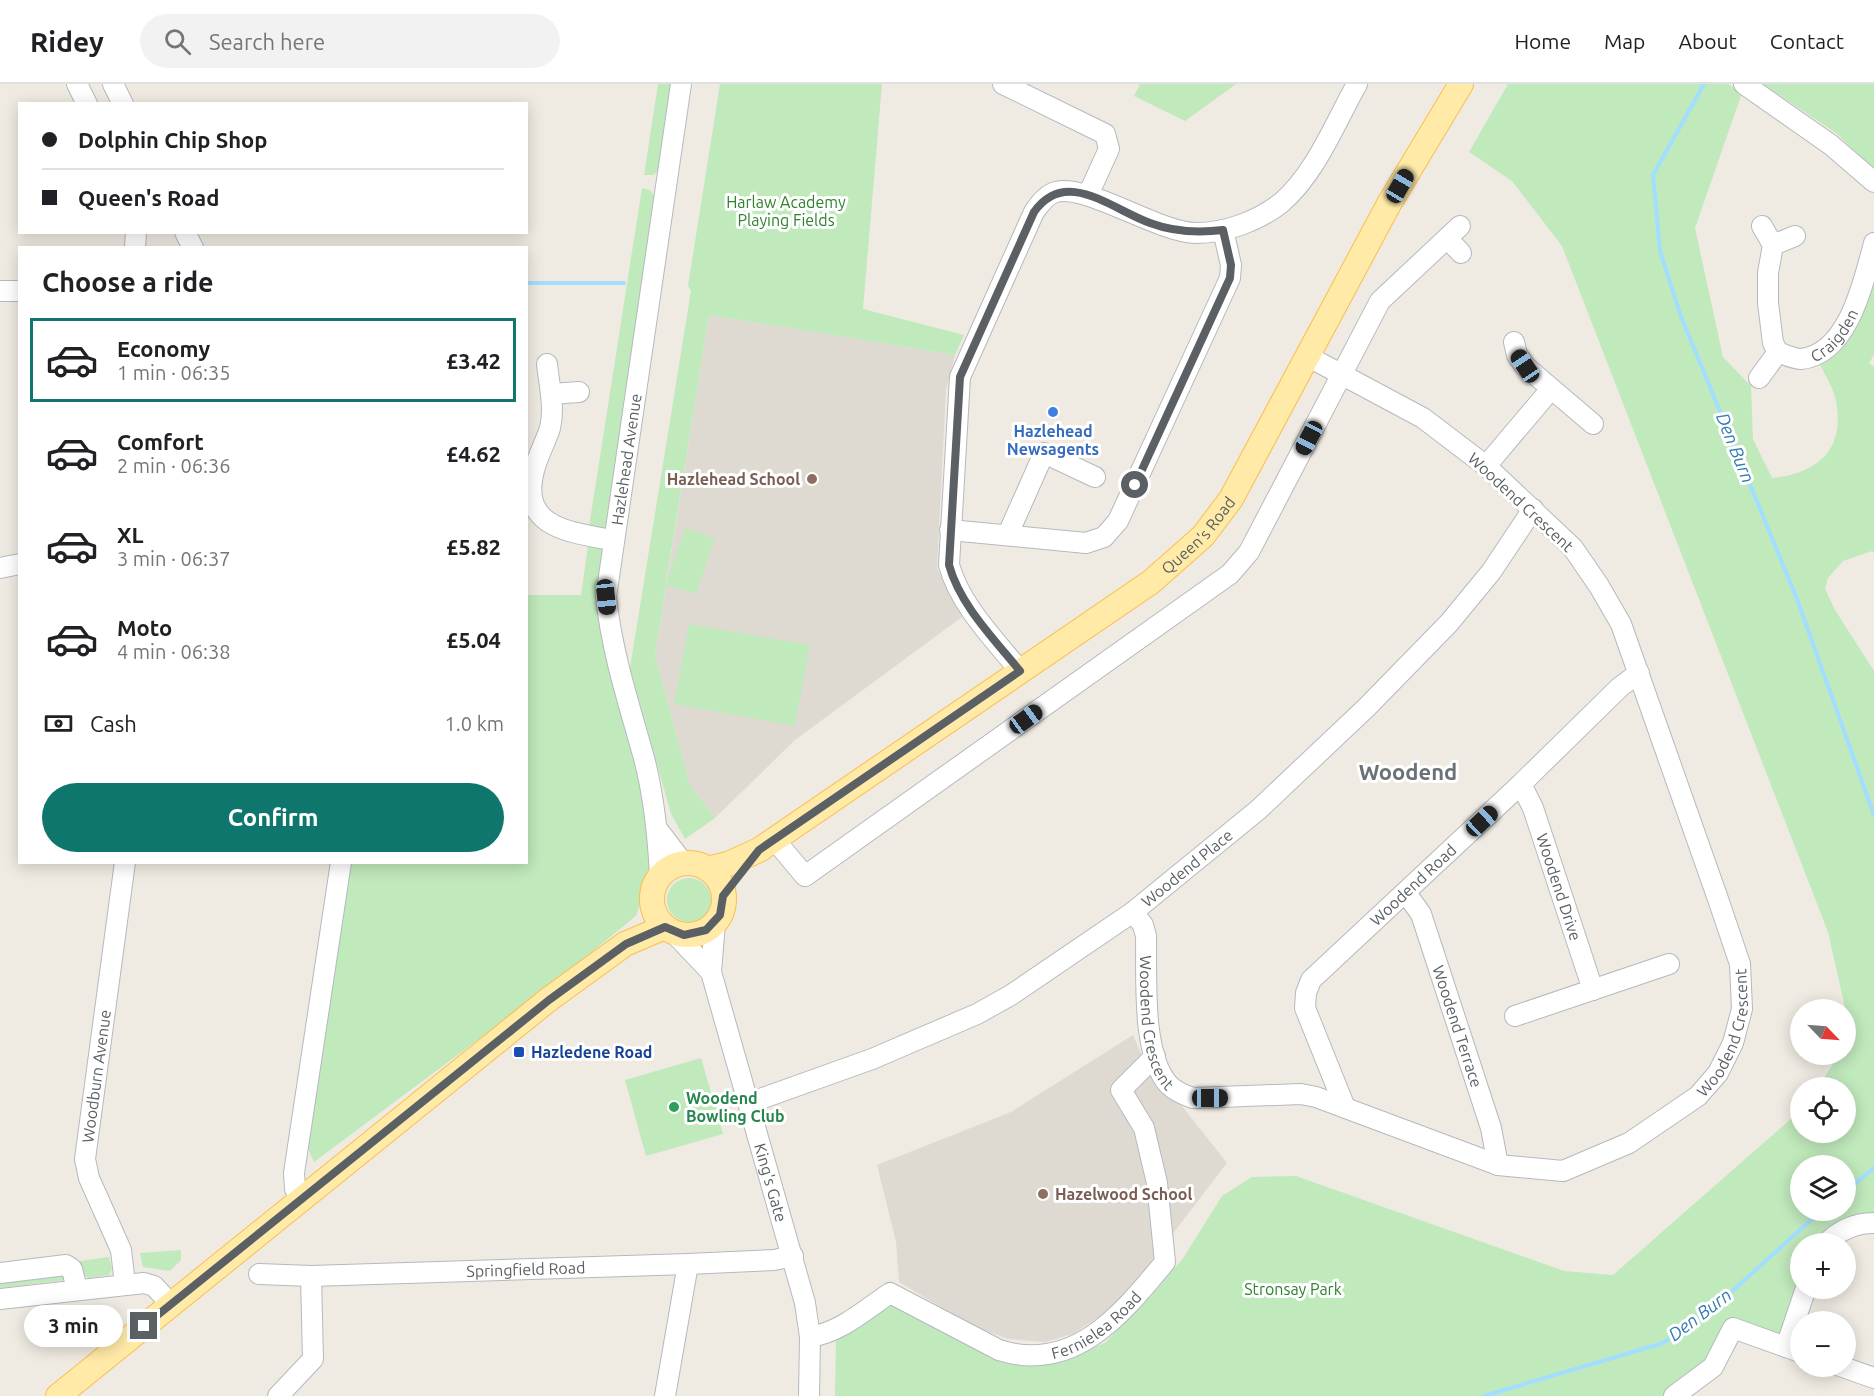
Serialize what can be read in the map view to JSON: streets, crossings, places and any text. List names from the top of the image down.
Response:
{
  "streets": {
    "main road": ["Queen's Road"],
    "street": [
      "Craigden",
      "Hazlehead Avenue",
      "Woodend Crescent",
      "Woodend Place",
      "Woodend Road",
      "Woodend Drive",
      "Woodend Terrace",
      "Woodburn Avenue",
      "King's Gate",
      "Springfield Road",
      "Fernielea Road"
    ]
  },
  "crossings": [
    ["Hazlehead Avenue", "Queen's Road"],
    ["Hazlehead Avenue", "King's Gate"],
    ["Woodend Crescent", "Queen's Road"],
    ["Woodend Crescent", "Woodend Place"],
    ["Woodend Crescent", "Woodend Road"],
    ["Woodend Crescent", "Woodend Terrace"],
    ["Woodend Crescent", "Fernielea Road"],
    ["Queen's Road", "King's Gate"],
    ["Woodend Place", "King's Gate"],
    ["Woodend Road", "Woodend Drive"],
    ["Woodend Road", "Woodend Terrace"],
    ["King's Gate", "Springfield Road"],
    ["King's Gate", "Fernielea Road"]
  ],
  "districts": ["Woodend"],
  "water": ["Den Burn"],
  "parks": ["Harlaw Academy Playing Fields", "Stronsay Park"],
  "places": {
    "other": [
      "Hazlehead Newsagents",
      "Hazlehead School",
      "Woodend Bowling Club",
      "Hazelwood School"
    ],
    "transit": ["Hazledene Road"]
  },
  "north": "bottom right",
  "page": {
    "header": "Ridey",
    "search": "Search here",
    "nav": [
      "Home",
      "Map",
      "About",
      "Contact"
    ],
    "banner": ["Dolphin Chip Shop", "Queen's Road"],
    "heading": "Choose a ride",
    "list": [
      {
        "name": "Economy",
        "note": "1 min · 06:35",
        "value": "£3.42"
      },
      {
        "name": "Comfort",
        "note": "2 min · 06:36",
        "value": "£4.62"
      },
      {
        "name": "XL",
        "note": "3 min · 06:37",
        "value": "£5.82"
      },
      {
        "name": "Moto",
        "note": "4 min · 06:38",
        "value": "£5.04"
      }
    ],
    "pay": ["Cash", "1.0 km"],
    "buttons": "Confirm",
    "map_buttons": ["+", "−"],
    "bubble": "3 min"
  }
}
